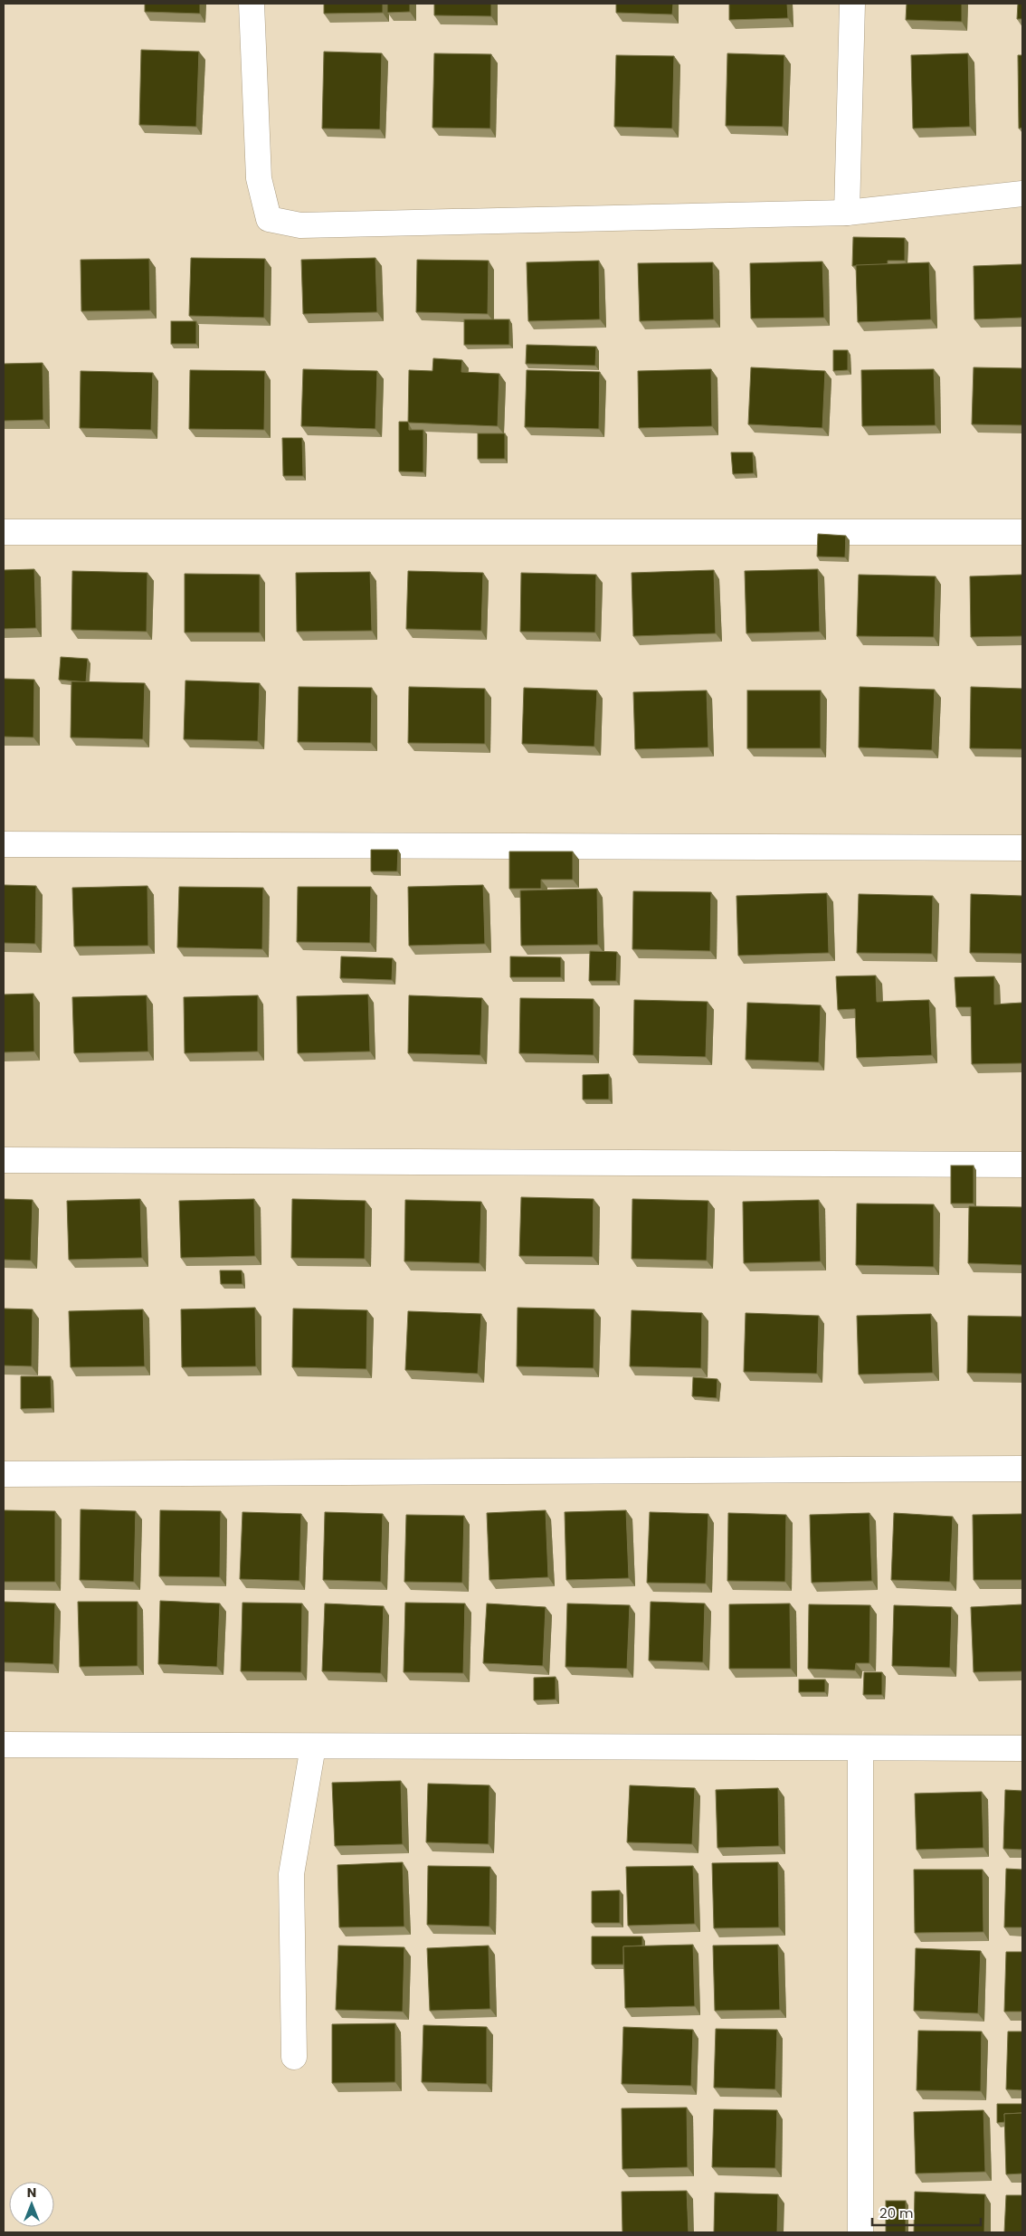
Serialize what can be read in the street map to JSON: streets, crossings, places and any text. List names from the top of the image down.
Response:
{
  "scale_bar": "20 m",
  "north": "top"
}
